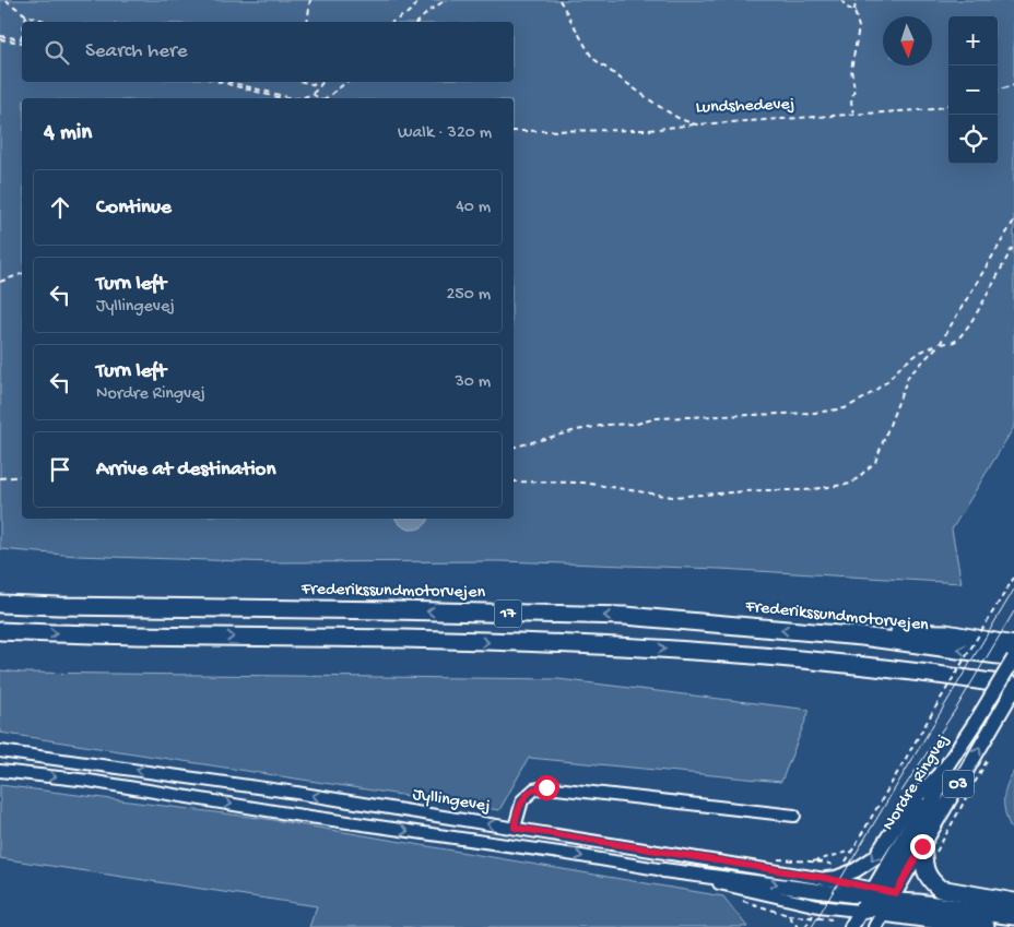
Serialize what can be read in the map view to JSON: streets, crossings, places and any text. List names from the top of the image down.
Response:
{
  "streets": {
    "highway": ["Frederikssundmotorvejen", "17"],
    "main road": ["Nordre Ringvej", "O3"],
    "street": ["Jyllingevej"],
    "path": ["Lundshedevej"]
  },
  "crossings": [
    ["Frederikssundmotorvejen", "Nordre Ringvej"],
    ["17", "Nordre Ringvej"],
    ["Nordre Ringvej", "Jyllingevej"]
  ],
  "north": "bottom",
  "page": {
    "map_buttons": ["+", "−"],
    "search": "Search here",
    "heading": ["4 min", "Walk · 320 m"],
    "list": [
      ["Continue", "40 m"],
      ["Turn left", "Jyllingevej", "250 m"],
      ["Turn left", "Nordre Ringvej", "30 m"],
      "Arrive at destination"
    ]
  }
}
